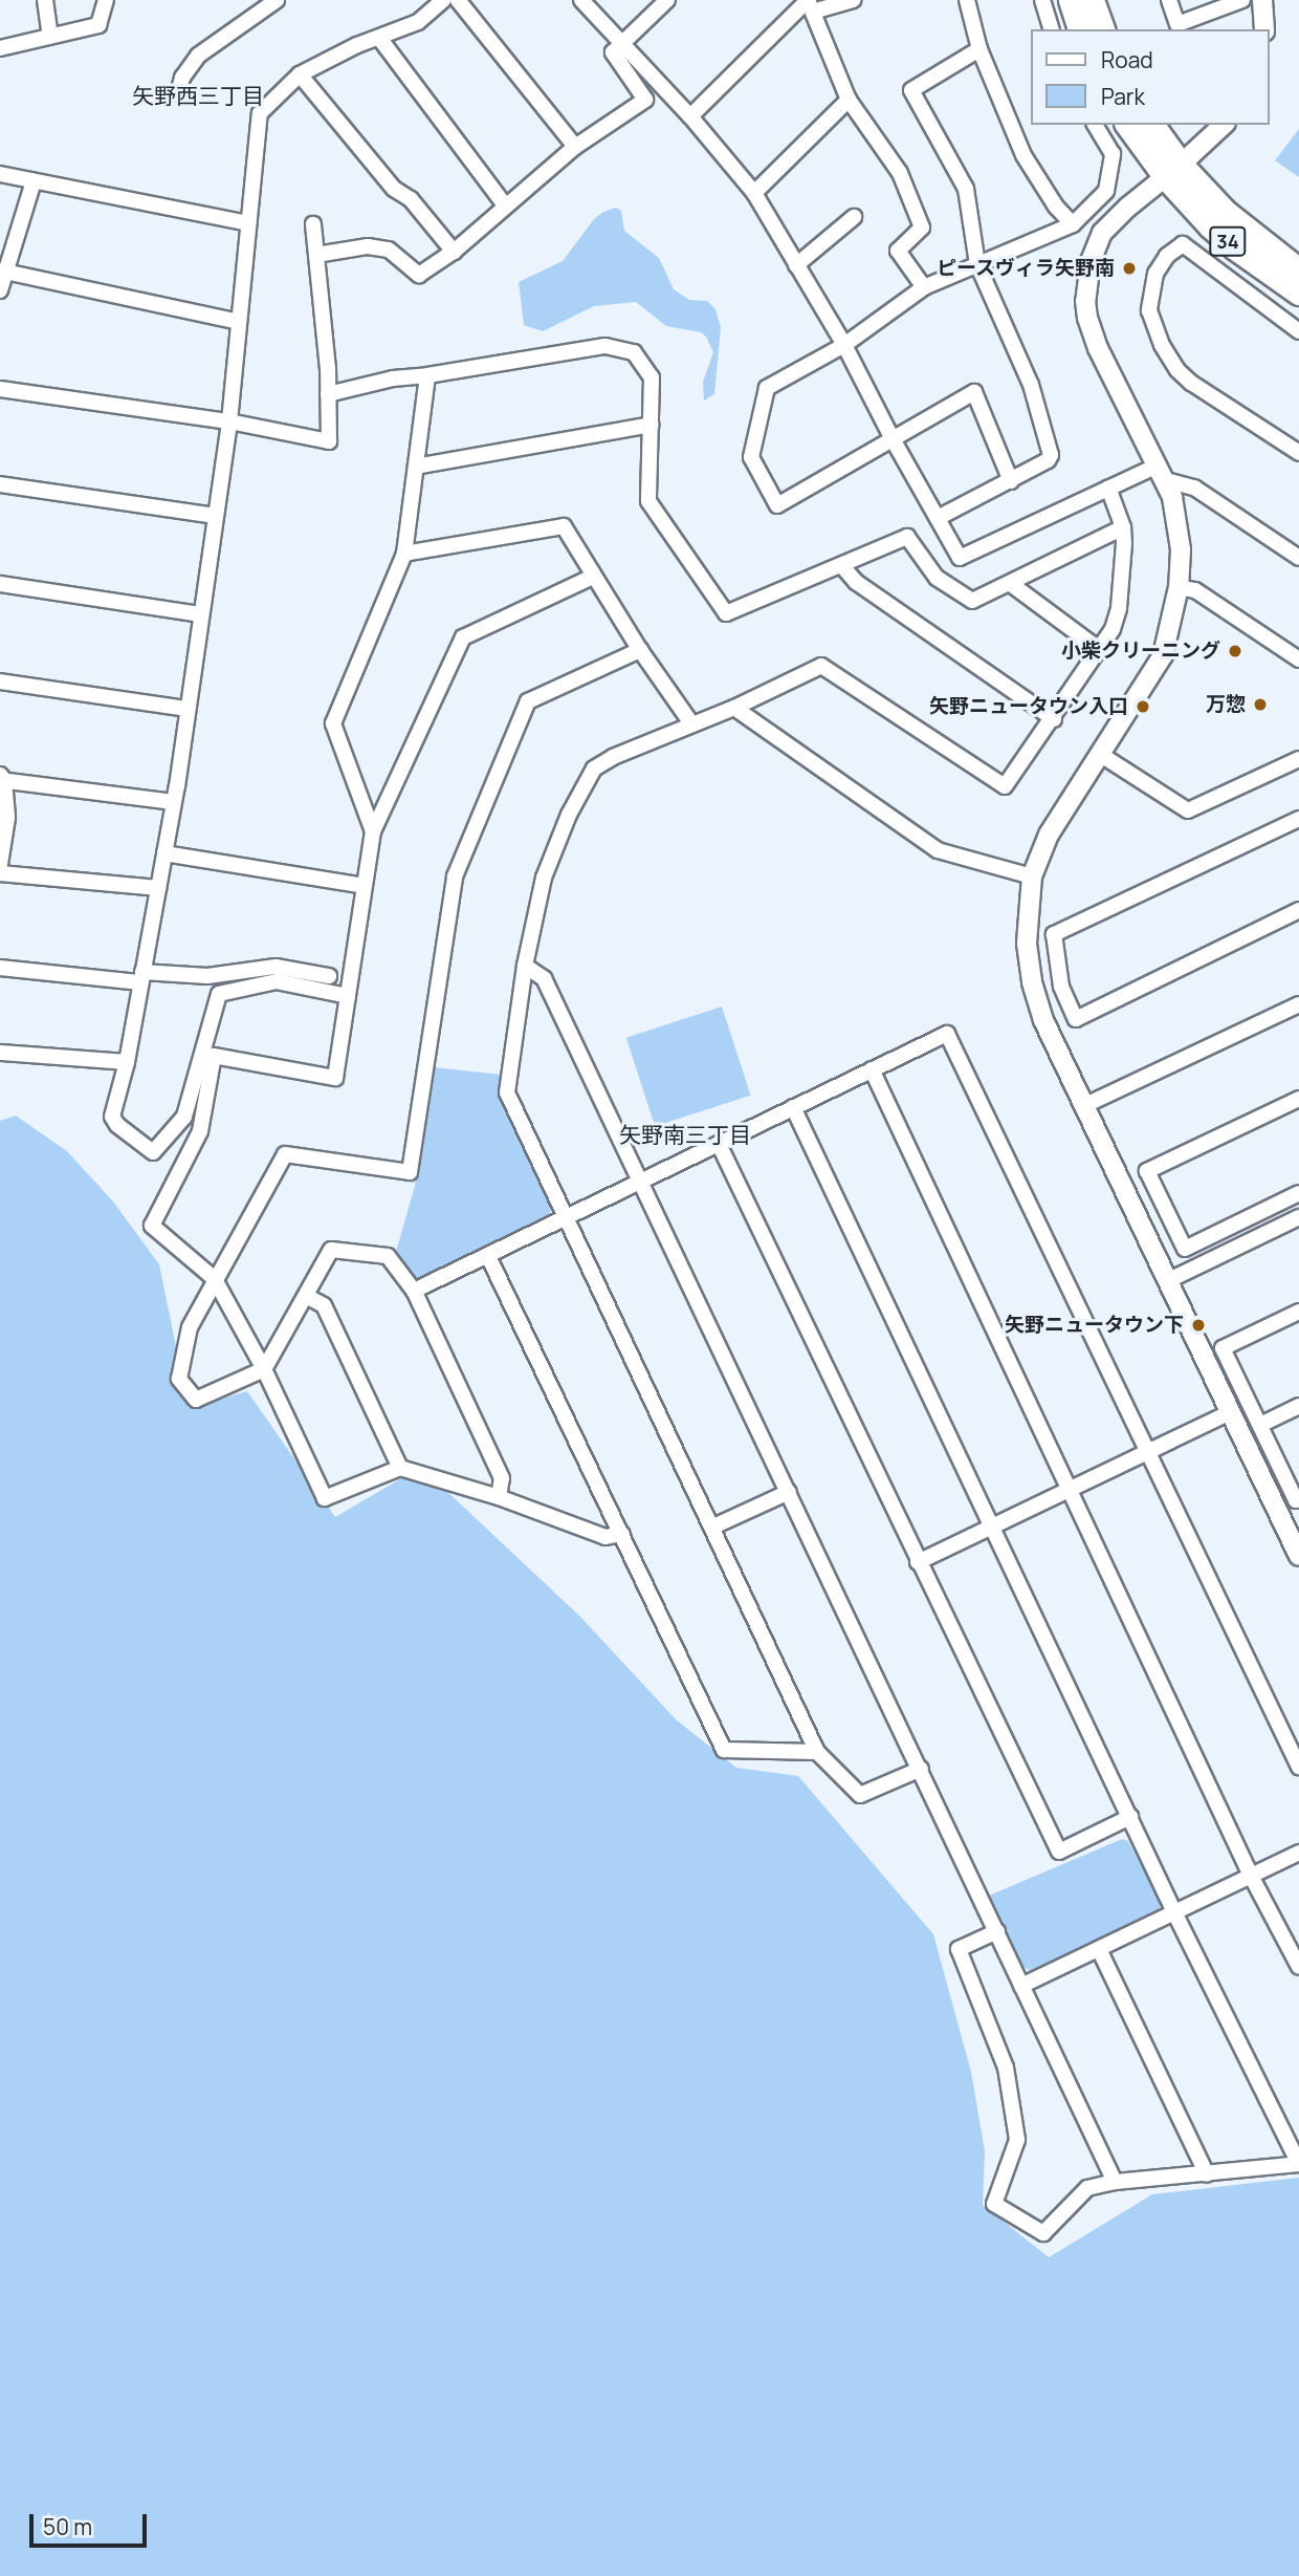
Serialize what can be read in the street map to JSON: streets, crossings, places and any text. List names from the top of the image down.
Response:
{
  "streets": {
    "main road": ["34"]
  },
  "districts": ["矢野西三丁目", "矢野南三丁目"],
  "places": [
    "ピースヴィラ矢野南",
    "小柴クリーニング",
    "万惣",
    "矢野ニュータウン入口",
    "矢野ニュータウン下"
  ],
  "legend": ["Road", "Park"],
  "scale_bar": "50 m"
}
